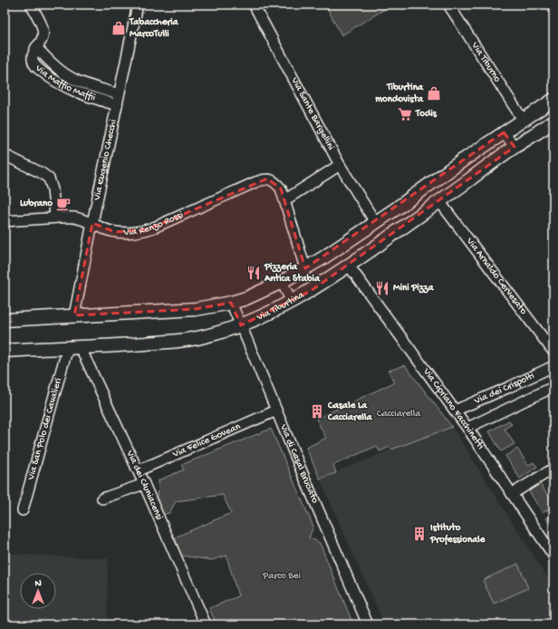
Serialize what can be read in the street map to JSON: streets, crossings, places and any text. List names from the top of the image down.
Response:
{
  "streets": {
    "main road": ["Via Tiburtina"],
    "street": [
      "Via Tiburno",
      "Via Maffio Maffii",
      "Via Sante Bargellini",
      "Via Eugenio Checchi",
      "Via Renzo Rossi",
      "Via Arnaldo Cervesato",
      "Via dei Crispolti",
      "Via Cipriano Facchinetti",
      "Via San Polo dei Cavalieri",
      "Via Felice Govean",
      "Via di Casal Bruciato",
      "Via dei Cluniacensi"
    ]
  },
  "crossings": [
    ["Via Maffio Maffii", "Via Eugenio Checchi"],
    ["Via Eugenio Checchi", "Via Renzo Rossi"],
    ["Via Arnaldo Cervesato", "Via Tiburtina"],
    ["Via Tiburtina", "Via Cipriano Facchinetti"],
    ["Via Tiburtina", "Via San Polo dei Cavalieri"],
    ["Via Tiburtina", "Via di Casal Bruciato"],
    ["Via Tiburtina", "Via dei Cluniacensi"],
    ["Via dei Crispolti", "Via Cipriano Facchinetti"],
    ["Via San Polo dei Cavalieri", "Via dei Cluniacensi"],
    ["Via Felice Govean", "Via di Casal Bruciato"],
    ["Via Felice Govean", "Via dei Cluniacensi"]
  ],
  "parks": ["Cacciarella", "Parco Bei"],
  "places": {
    "shop": ["Tabaccheria MarcoTulli", "Tiburtina mondovista"],
    "supermarket": ["Todis"],
    "cafe": ["Lubrano"],
    "restaurant": ["Pizzeria Antica Stabia", "Mini Pizza"],
    "building": ["Casale La Cacciarella", "Istituto Professionale"]
  },
  "north": "top"
}
